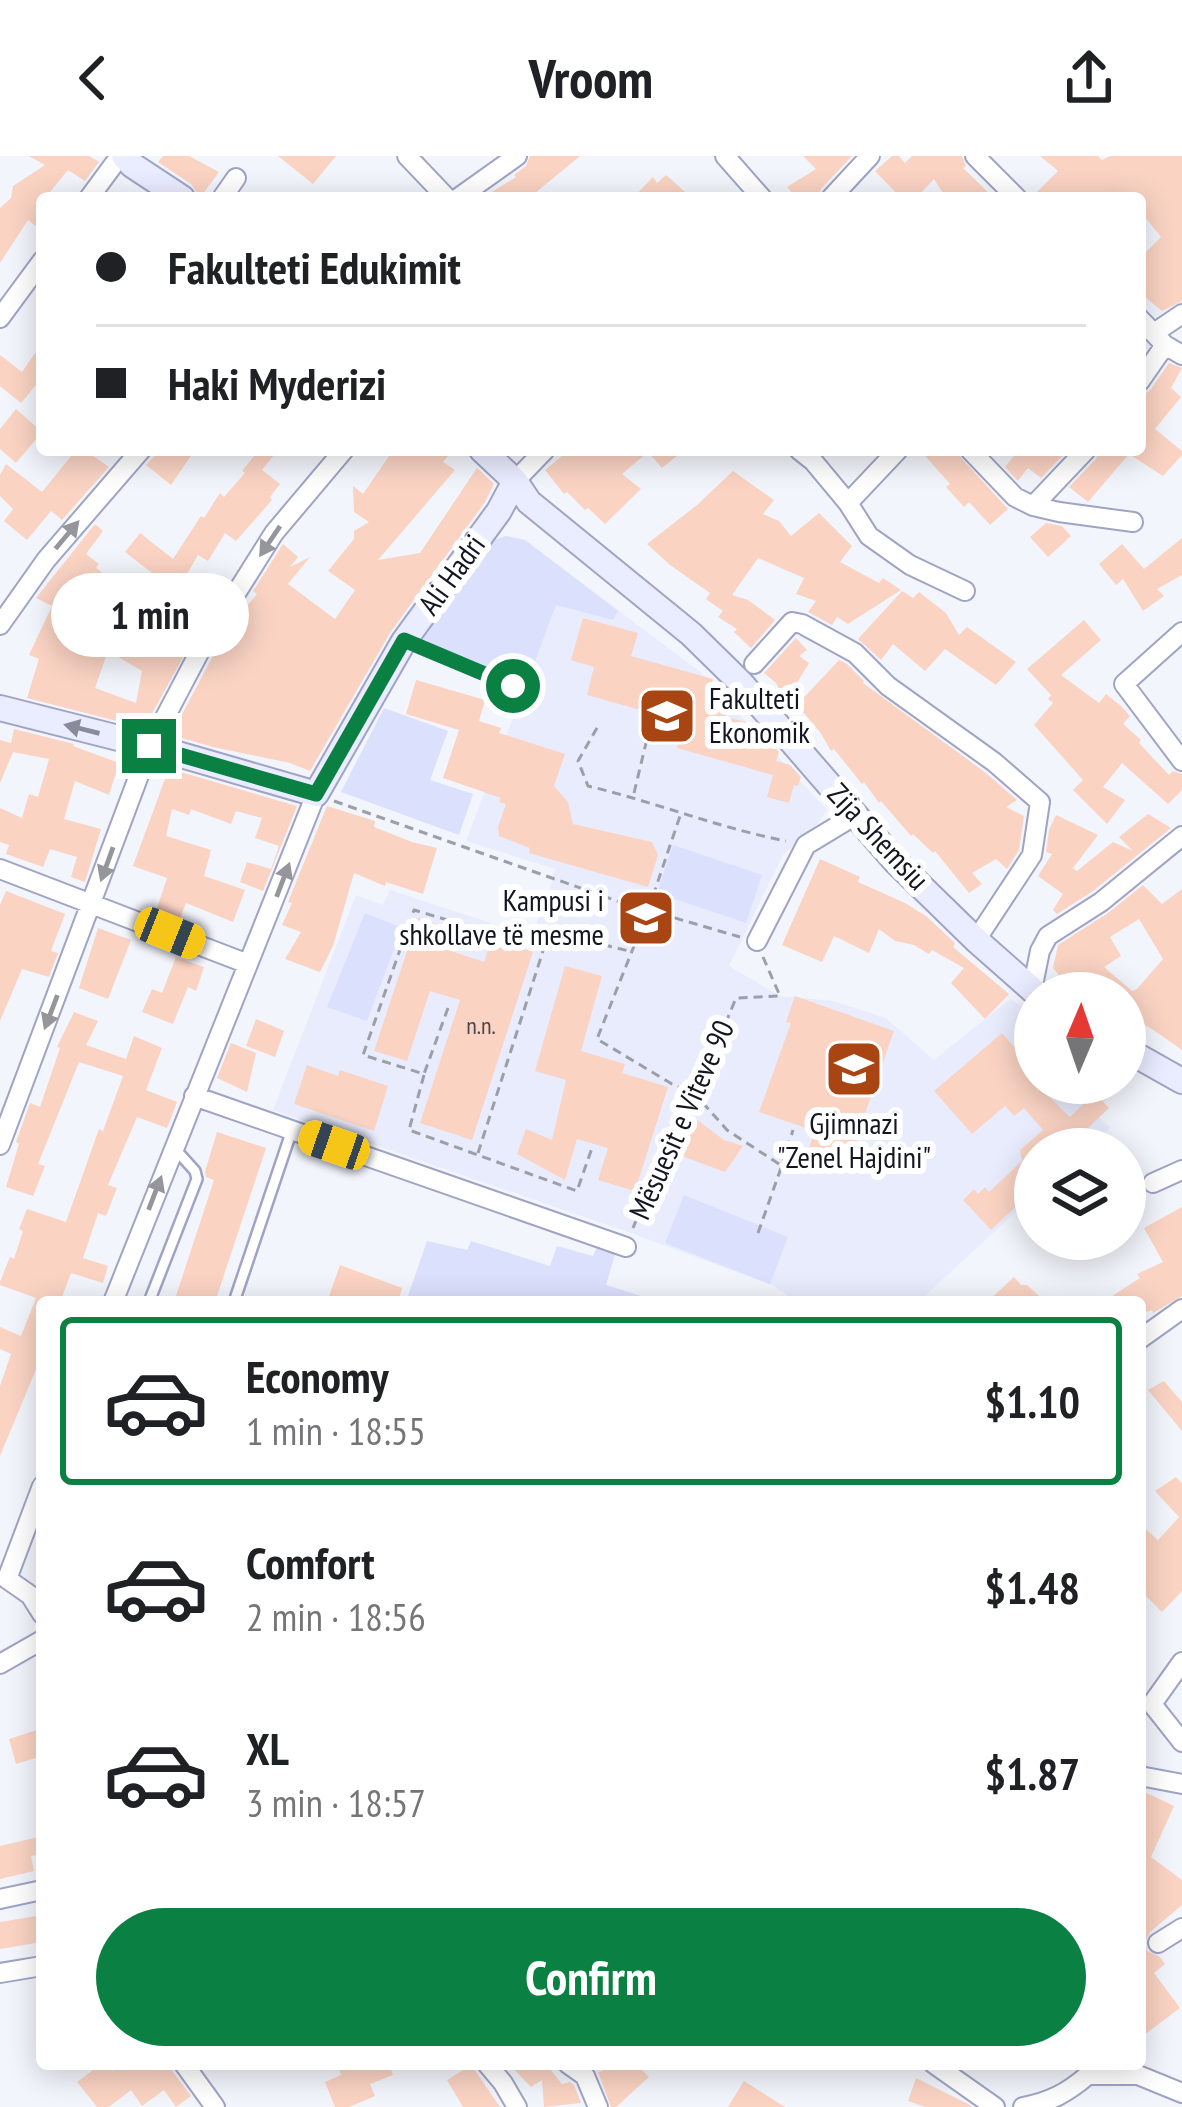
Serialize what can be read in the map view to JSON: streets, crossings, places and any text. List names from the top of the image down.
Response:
{
  "streets": {
    "main road": ["Ali Hadri", "Zija Shemsiu"],
    "street": ["Mësuesit e Viteve 90"]
  },
  "crossings": [
    ["Ali Hadri", "Zija Shemsiu"]
  ],
  "places": {
    "school or university": ["Fakulteti Ekonomik", "Kampusi i shkollave të mesme", "Gjimnazi \"Zenel Hajdini\""]
  },
  "house_numbers": ["n.n."],
  "north": "top",
  "page": {
    "header": "Vroom",
    "banner": ["Fakulteti Edukimit", "Haki Myderizi"],
    "bubble": "1 min",
    "list": [
      {
        "name": "Economy",
        "note": "1 min · 18:55",
        "value": "$1.10"
      },
      {
        "name": "Comfort",
        "note": "2 min · 18:56",
        "value": "$1.48"
      },
      {
        "name": "XL",
        "note": "3 min · 18:57",
        "value": "$1.87"
      }
    ],
    "buttons": "Confirm"
  }
}
